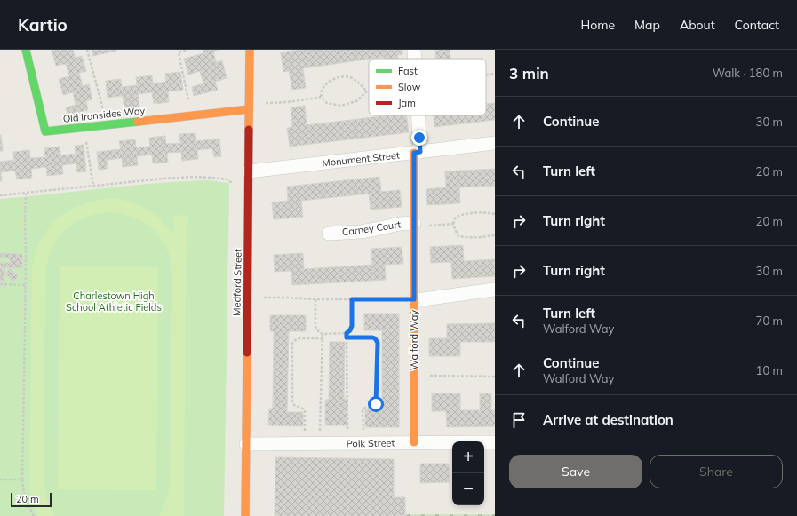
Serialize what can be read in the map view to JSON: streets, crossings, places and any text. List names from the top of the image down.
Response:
{
  "streets": {
    "street": [
      "Old Ironsides Way",
      "Monument Street",
      "Carney Court",
      "Medford Street",
      "Walford Way",
      "Polk Street"
    ]
  },
  "crossings": [
    ["Old Ironsides Way", "Medford Street"],
    ["Monument Street", "Medford Street"],
    ["Monument Street", "Walford Way"],
    ["Carney Court", "Walford Way"],
    ["Medford Street", "Polk Street"],
    ["Walford Way", "Polk Street"]
  ],
  "parks": ["Charlestown High School Athletic Fields"],
  "legend": ["Fast", "Slow", "Jam"],
  "scale_bar": "20 m",
  "page": {
    "header": "Kartio",
    "nav": [
      "Home",
      "Map",
      "About",
      "Contact"
    ],
    "heading": ["3 min", "Walk · 180 m"],
    "list": [
      ["Continue", "30 m"],
      ["Turn left", "20 m"],
      ["Turn right", "20 m"],
      ["Turn right", "30 m"],
      ["Turn left", "Walford Way", "70 m"],
      ["Continue", "Walford Way", "10 m"],
      "Arrive at destination"
    ],
    "map_buttons": ["+", "−"],
    "buttons": ["Save", "Share"],
    "scale": "20 m"
  }
}
